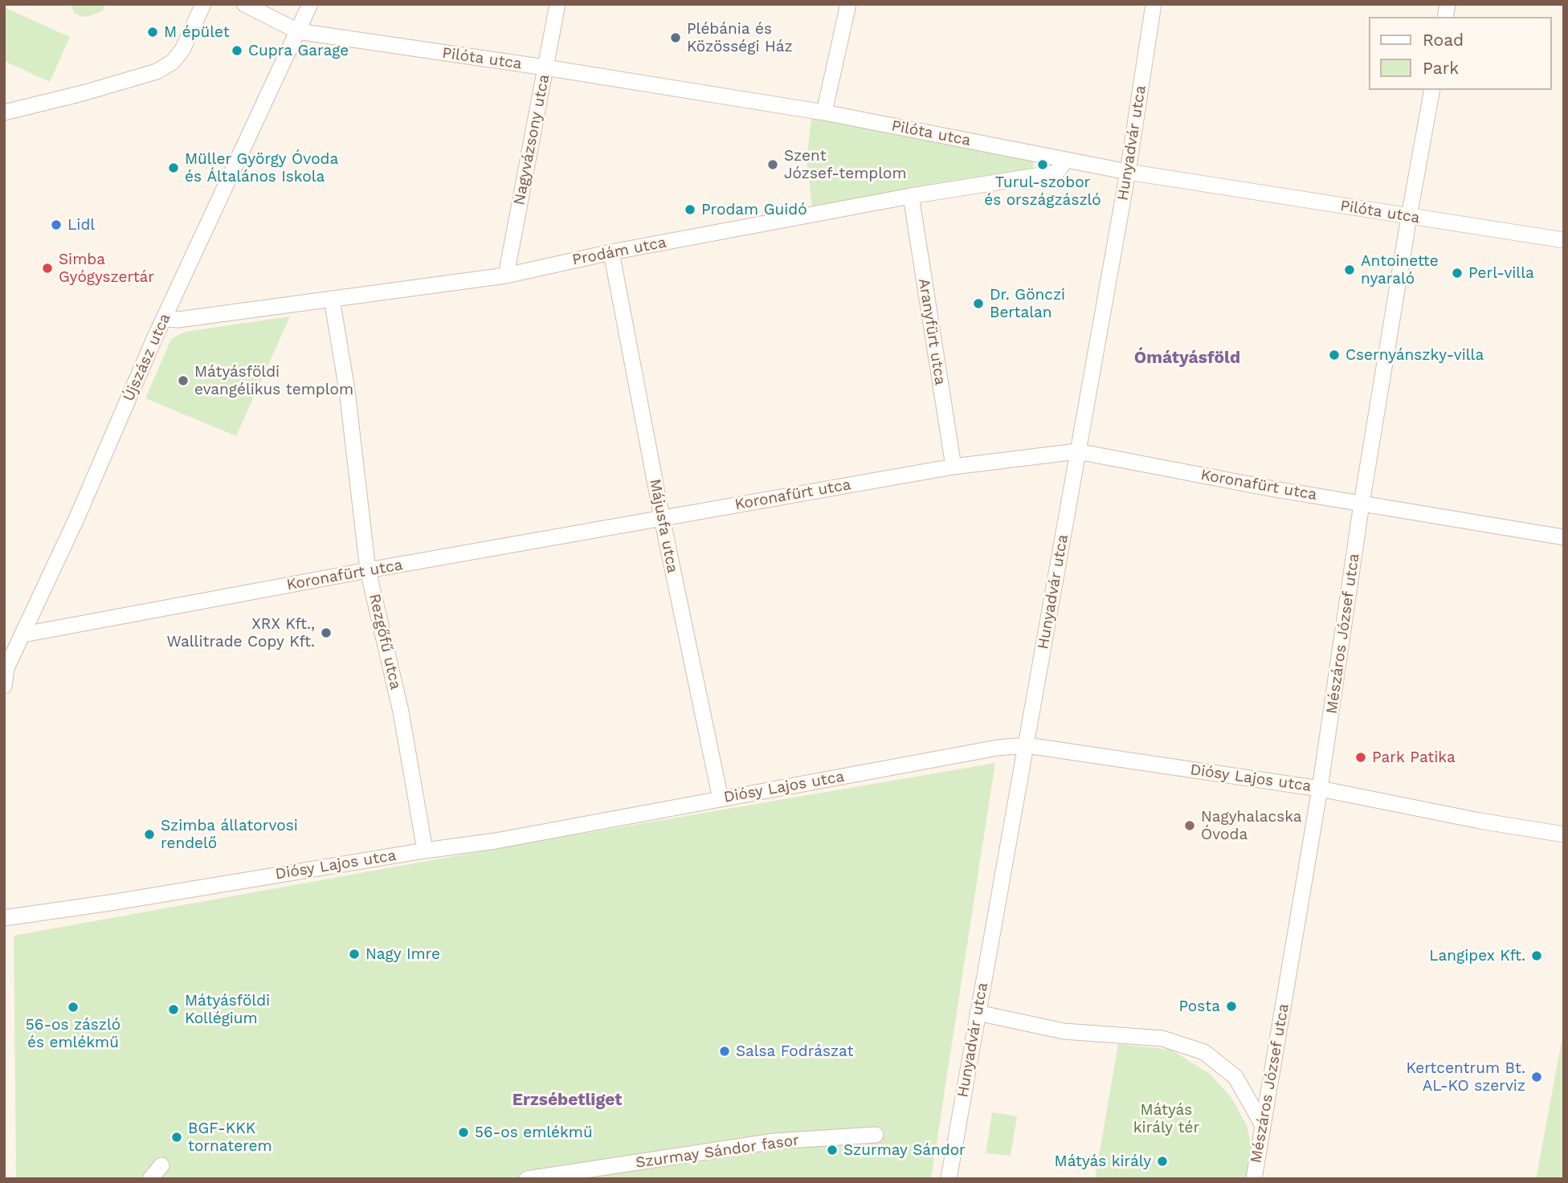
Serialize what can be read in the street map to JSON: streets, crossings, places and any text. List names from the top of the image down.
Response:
{
  "streets": {
    "street": [
      "Pilóta utca",
      "Nagyvázsony utca",
      "Hunyadvár utca",
      "Prodám utca",
      "Aranyfürt utca",
      "Újszász utca",
      "Koronafürt utca",
      "Májusfa utca",
      "Mészáros József utca",
      "Rezgőfű utca",
      "Diósy Lajos utca",
      "Szurmay Sándor fasor"
    ]
  },
  "crossings": [
    ["Pilóta utca", "Nagyvázsony utca"],
    ["Pilóta utca", "Hunyadvár utca"],
    ["Pilóta utca", "Prodám utca"],
    ["Pilóta utca", "Újszász utca"],
    ["Pilóta utca", "Mészáros József utca"],
    ["Nagyvázsony utca", "Prodám utca"],
    ["Hunyadvár utca", "Koronafürt utca"],
    ["Hunyadvár utca", "Diósy Lajos utca"],
    ["Prodám utca", "Aranyfürt utca"],
    ["Prodám utca", "Újszász utca"],
    ["Prodám utca", "Májusfa utca"],
    ["Prodám utca", "Rezgőfű utca"],
    ["Aranyfürt utca", "Koronafürt utca"],
    ["Újszász utca", "Koronafürt utca"],
    ["Koronafürt utca", "Májusfa utca"],
    ["Koronafürt utca", "Mészáros József utca"],
    ["Koronafürt utca", "Rezgőfű utca"],
    ["Májusfa utca", "Diósy Lajos utca"],
    ["Mészáros József utca", "Diósy Lajos utca"],
    ["Rezgőfű utca", "Diósy Lajos utca"]
  ],
  "districts": ["Ómátyásföld", "Erzsébetliget"],
  "parks": ["Mátyás király tér"],
  "places": [
    "M épület",
    "Plébánia és Közösségi Ház",
    "Cupra Garage",
    "Szent József-templom",
    "Turul-szobor és országzászló",
    "Müller György Óvoda és Általános Iskola",
    "Prodam Guidó",
    "Lidl",
    "Simba Gyógyszertár",
    "Antoinette nyaraló",
    "Perl-villa",
    "Dr. Gönczi Bertalan",
    "Csernyánszky-villa",
    "Mátyásföldi evangélikus templom",
    "XRX Kft., Wallitrade Copy Kft.",
    "Park Patika",
    "Nagyhalacska Óvoda",
    "Szimba állatorvosi rendelő",
    "Nagy Imre",
    "Langipex Kft.",
    "Posta",
    "56-os zászló és emlékmű",
    "Mátyásföldi Kollégium",
    "Salsa Fodrászat",
    "Kertcentrum Bt. AL-KO szerviz",
    "56-os emlékmű",
    "BGF-KKK tornaterem",
    "Szurmay Sándor",
    "Mátyás király"
  ],
  "legend": ["Road", "Park"]
}
